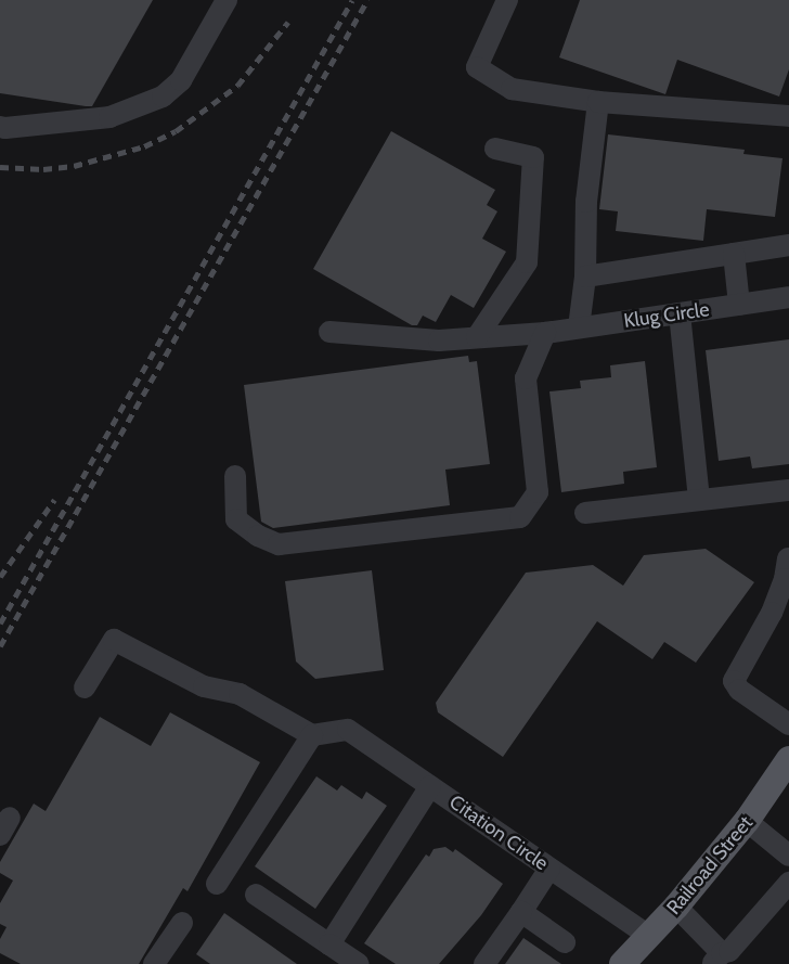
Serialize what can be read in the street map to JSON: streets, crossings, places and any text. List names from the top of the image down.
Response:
{
  "streets": {
    "main road": ["Railroad Street"],
    "street": ["Klug Circle", "Citation Circle"]
  },
  "crossings": [
    ["Citation Circle", "Railroad Street"]
  ]
}
